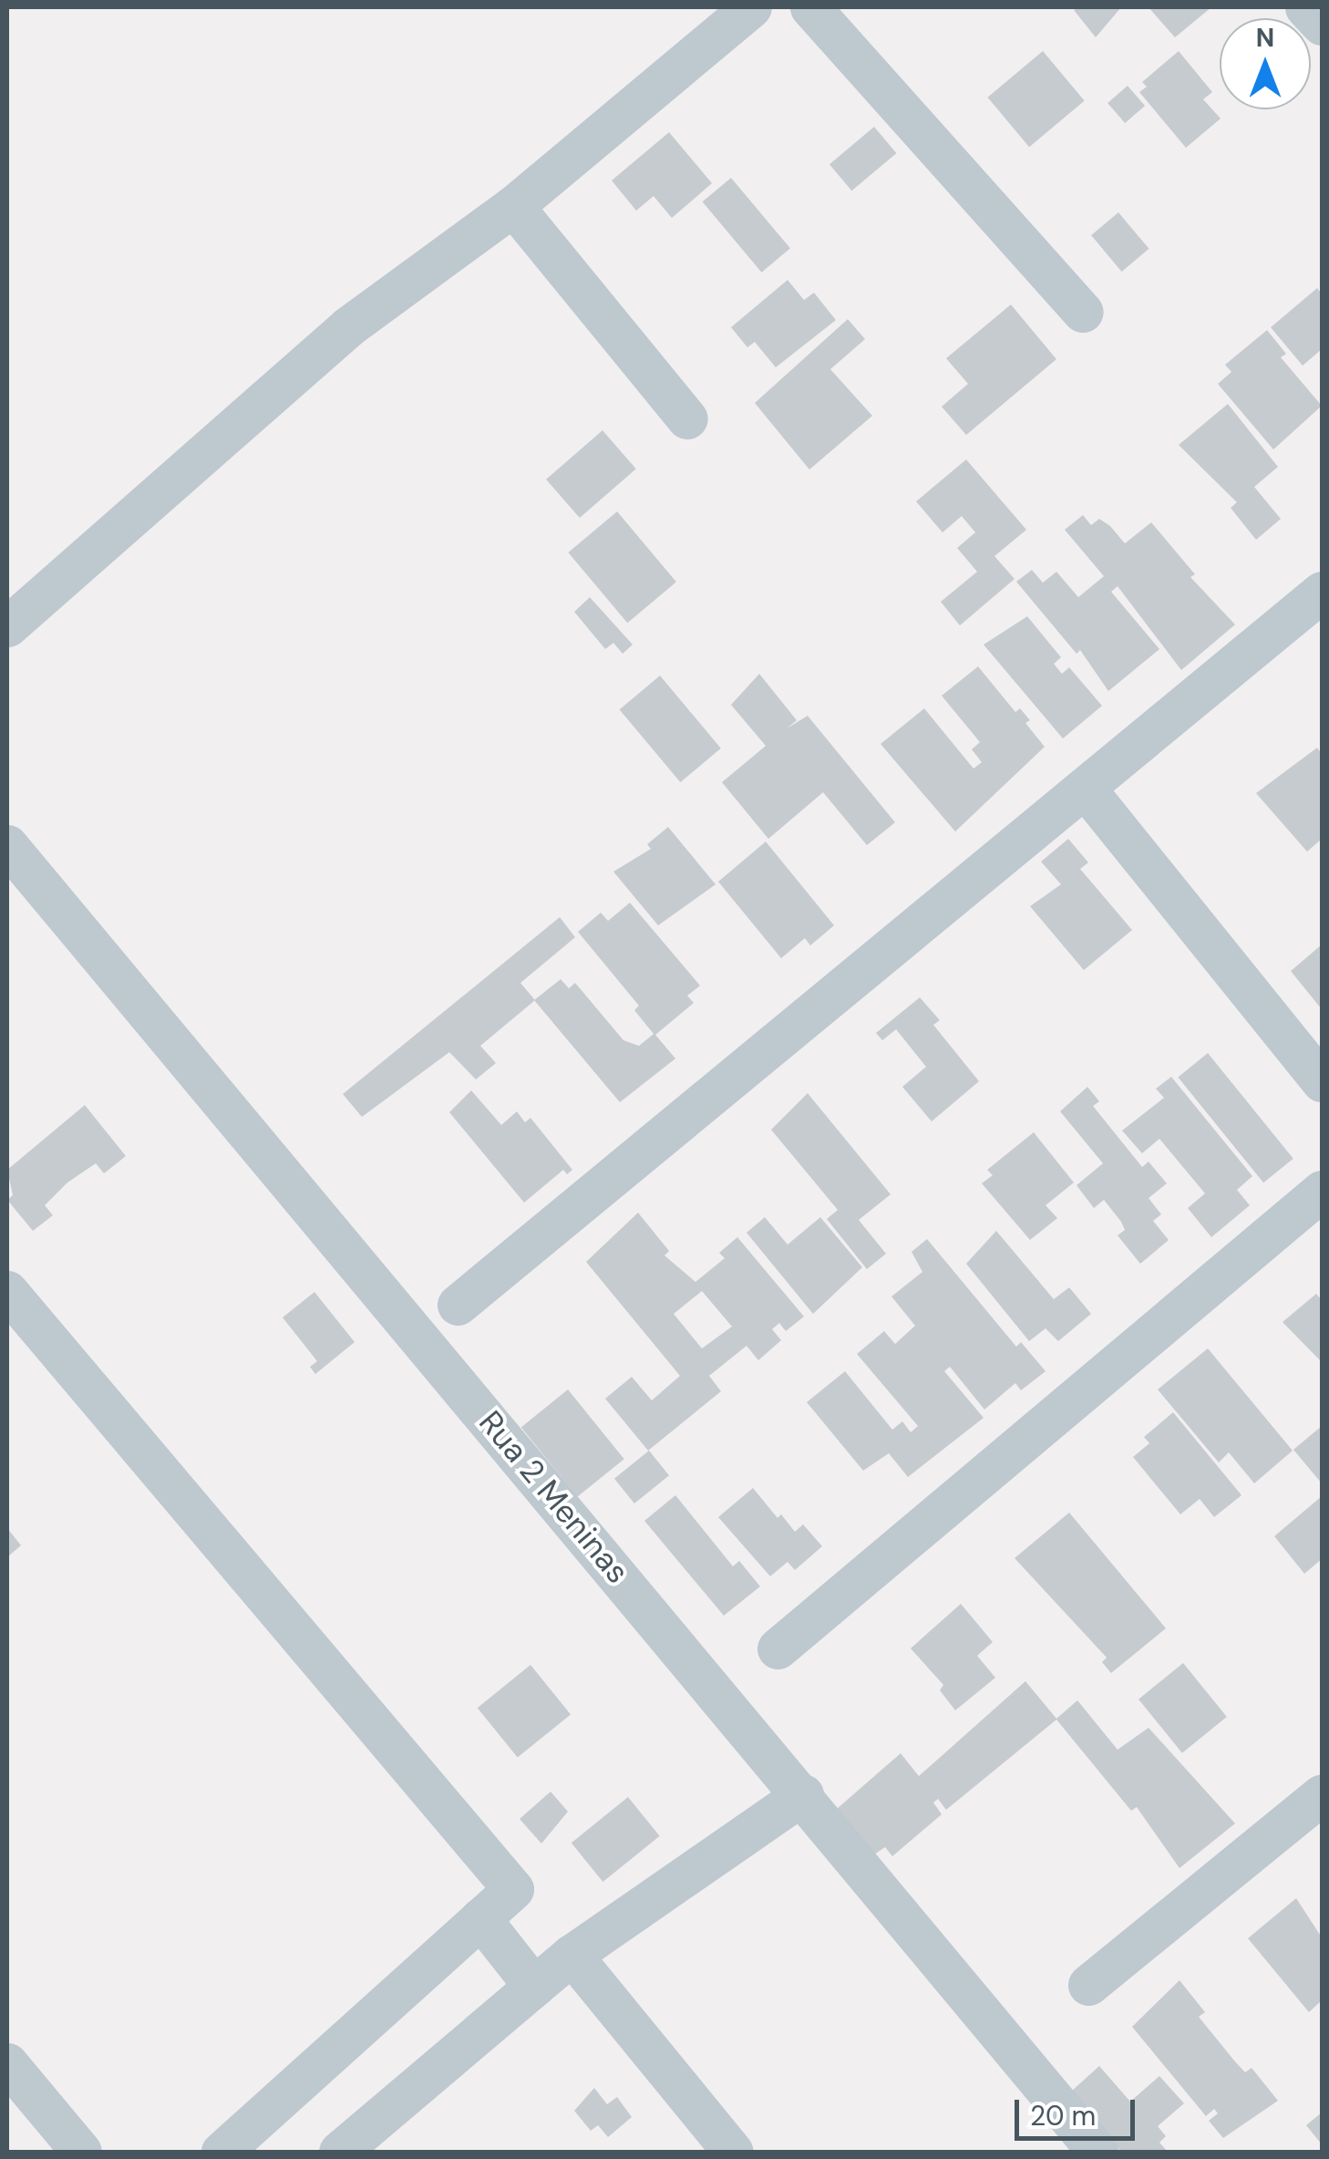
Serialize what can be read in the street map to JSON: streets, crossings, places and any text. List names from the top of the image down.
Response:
{
  "streets": {
    "street": ["Rua 2 Meninas"]
  },
  "scale_bar": "20 m",
  "north": "top"
}
